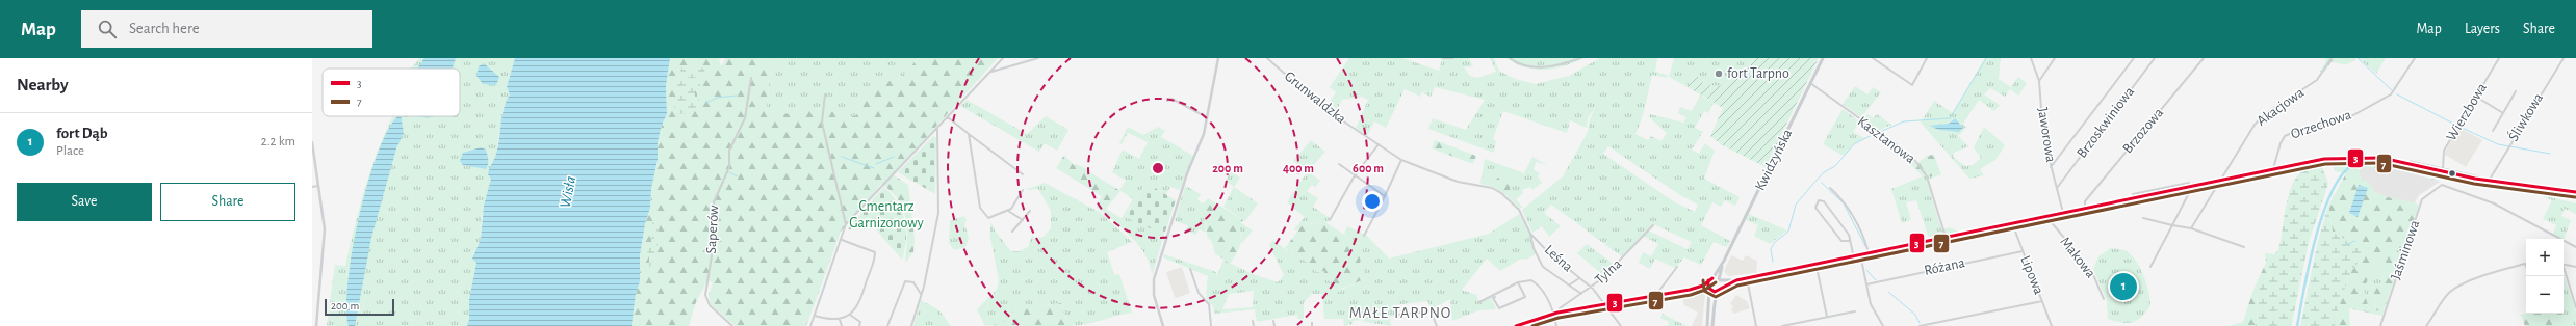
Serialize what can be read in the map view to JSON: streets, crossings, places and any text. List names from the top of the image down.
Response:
{
  "streets": {
    "main road": ["Kwidzyńska"],
    "street": [
      "Grunwaldzka",
      "Akacjowa",
      "Wierzbowa",
      "Śliwkowa",
      "Brzoskwiniowa",
      "Orzechowa",
      "Brzozowa",
      "Jaworowa",
      "Kasztanowa",
      "Saperów",
      "Jaśminowa",
      "Makowa",
      "Leśna",
      "Różana",
      "Tylna",
      "Lipowa"
    ]
  },
  "crossings": [
    ["Grunwaldzka", "Leśna"],
    ["Brzoskwiniowa", "Jaworowa"],
    ["Kasztanowa", "Kwidzyńska"],
    ["Leśna", "Tylna"],
    ["Różana", "Lipowa"]
  ],
  "districts": ["MAŁE TARPNO"],
  "water": ["Wisła"],
  "parks": ["Cmentarz Garnizonowy"],
  "places": ["fort Tarpno"],
  "lines": ["transit line 3", "transit line 7"],
  "legend": ["3", "7"],
  "scale_bar": "200 m",
  "page": {
    "header": "Map",
    "search": "Search here",
    "nav": ["Map", "Layers", "Share"],
    "heading": "Nearby",
    "list": [
      {
        "mark": "1",
        "name": "fort Dąb",
        "note": "Place",
        "value": "2.2 km"
      }
    ],
    "buttons": ["Save", "Share"],
    "map_buttons": ["+", "−"],
    "pins": "1",
    "scale": "200 m"
  },
  "rings": ["200 m", "400 m", "600 m"]
}
